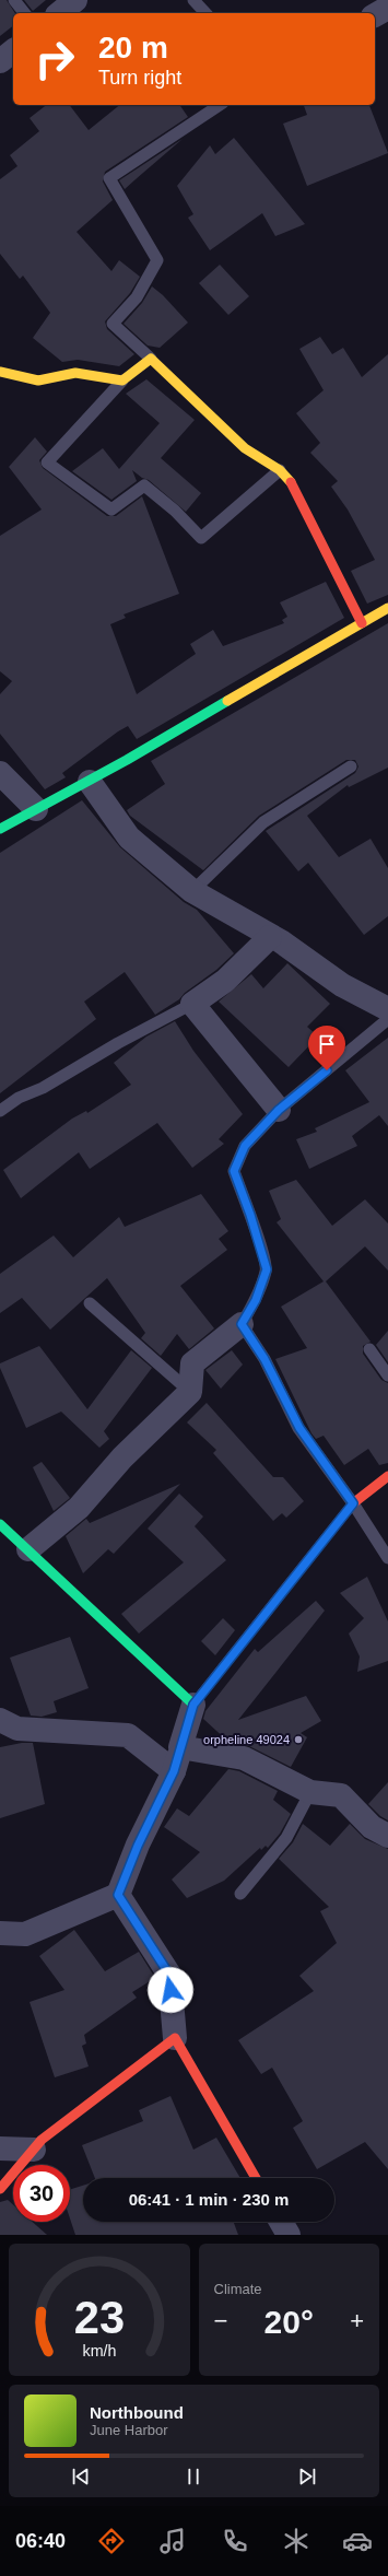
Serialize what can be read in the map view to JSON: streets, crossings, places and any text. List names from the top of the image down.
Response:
{
  "places": ["orpheline 49024"],
  "page": {
    "turn": ["20 m", "Turn right"],
    "limit": "30",
    "trip": "06:41 · 1 min · 230 m",
    "tile": "Climate",
    "heat": ["−", "20°", "+"],
    "song": ["Northbound", "June Harbor"],
    "tabs": "06:40",
    "gauge": ["23", "km/h"]
  }
}
